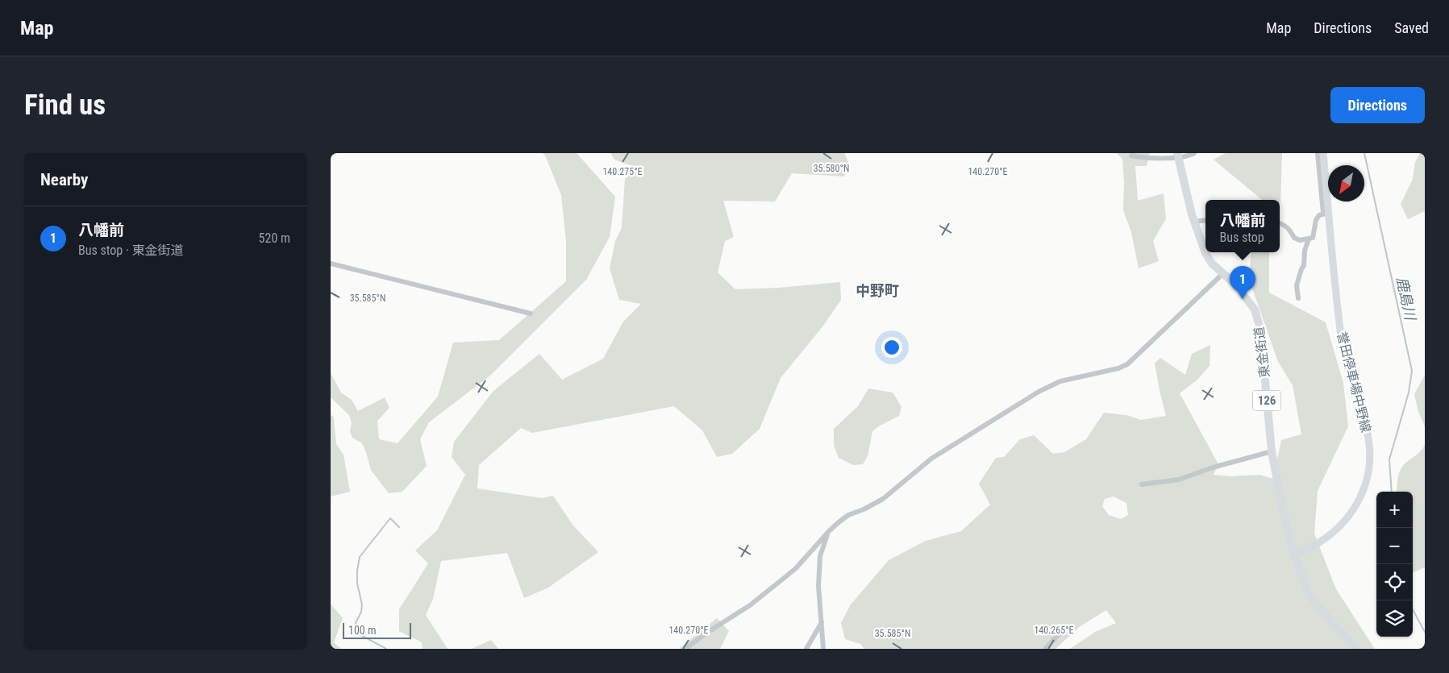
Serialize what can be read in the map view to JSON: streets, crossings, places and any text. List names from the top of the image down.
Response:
{
  "streets": {
    "highway": ["東金街道", "126"],
    "main road": ["誉田停車場中野線"]
  },
  "crossings": [
    ["東金街道", "誉田停車場中野線"]
  ],
  "districts": ["中野町"],
  "water": ["鹿島川"],
  "scale_bar": "100 m",
  "north": "bottom left",
  "page": {
    "header": "Map",
    "nav": ["Map", "Directions", "Saved"],
    "buttons": "Directions",
    "title": "Find us",
    "heading": "Nearby",
    "popup": ["八幡前", "Bus stop"],
    "list": [
      {
        "mark": "1",
        "name": "八幡前",
        "note": "Bus stop · 東金街道",
        "value": "520 m"
      }
    ],
    "pins": "1",
    "map_buttons": ["+", "−"],
    "scale": "100 m"
  },
  "coordinates": [
    "35.580°N",
    "140.275°E",
    "140.270°E",
    "35.585°N",
    "140.265°E"
  ]
}
